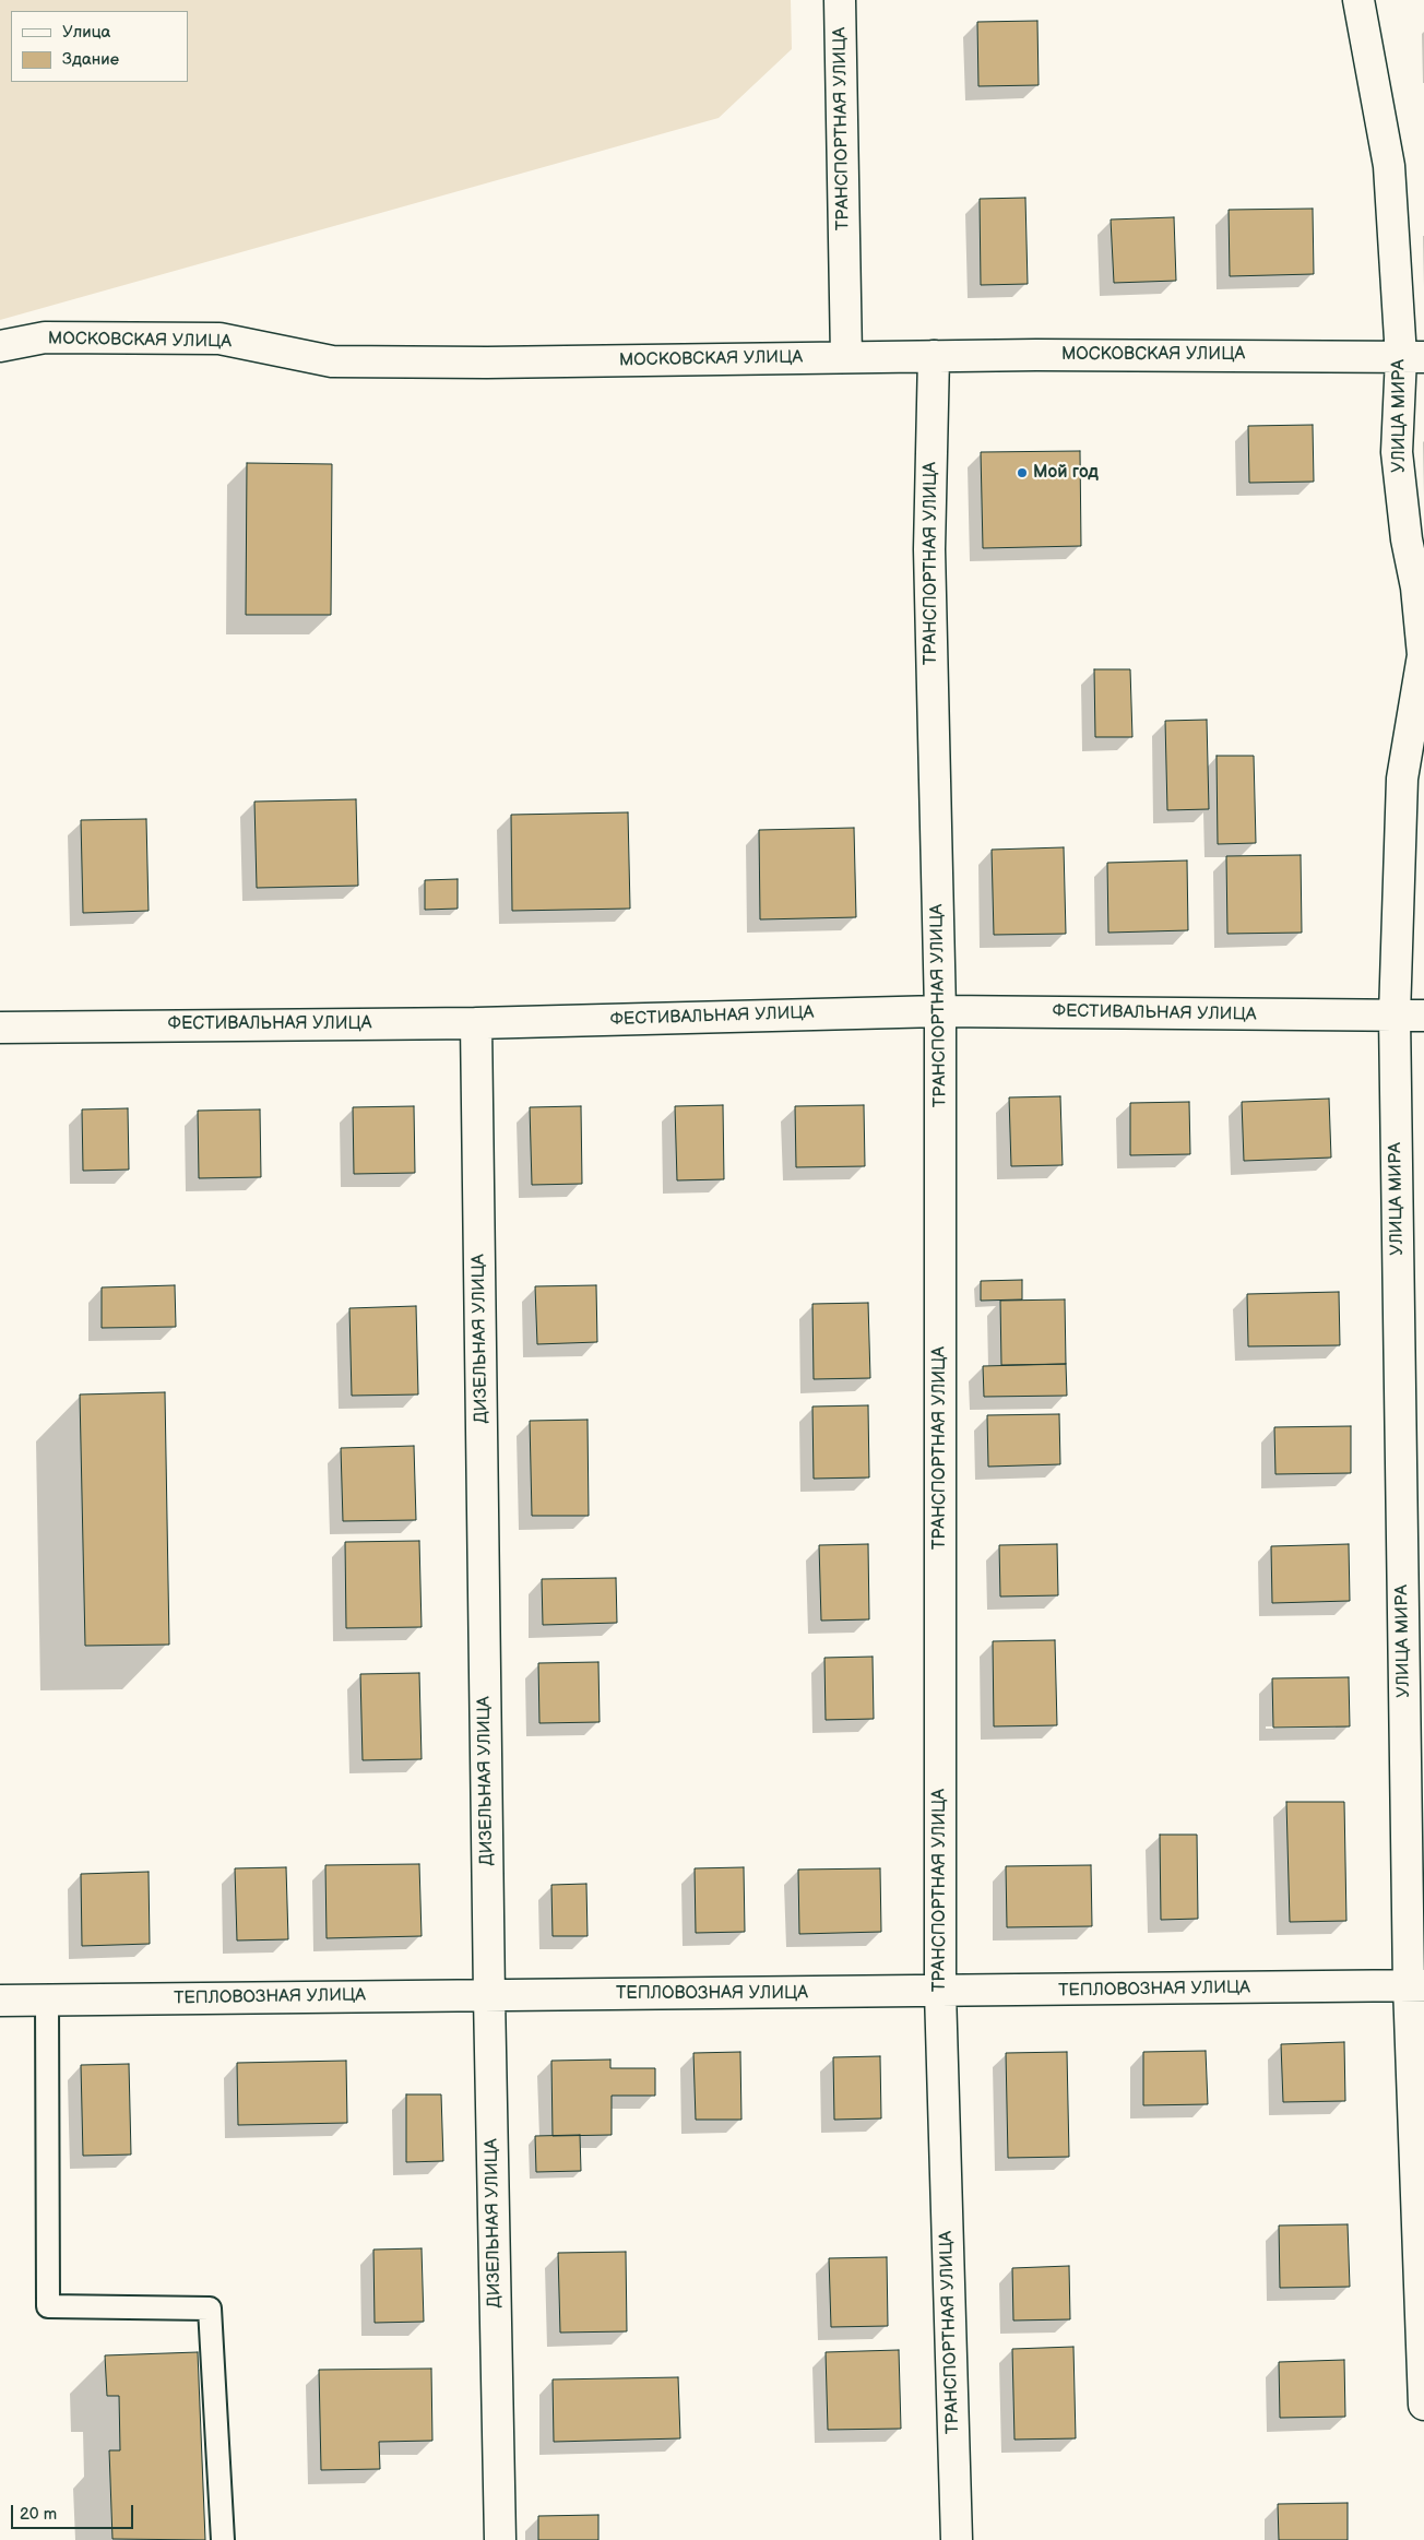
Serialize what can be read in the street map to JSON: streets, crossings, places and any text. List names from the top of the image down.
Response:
{
  "streets": {
    "street": [
      "ТРАНСПОРТНАЯ УЛИЦА",
      "МОСКОВСКАЯ УЛИЦА",
      "УЛИЦА МИРА",
      "ФЕСТИВАЛЬНАЯ УЛИЦА",
      "ДИЗЕЛЬНАЯ УЛИЦА",
      "ТЕПЛОВОЗНАЯ УЛИЦА"
    ]
  },
  "crossings": [
    ["ТРАНСПОРТНАЯ УЛИЦА", "МОСКОВСКАЯ УЛИЦА"],
    ["ТРАНСПОРТНАЯ УЛИЦА", "ФЕСТИВАЛЬНАЯ УЛИЦА"],
    ["ТРАНСПОРТНАЯ УЛИЦА", "ТЕПЛОВОЗНАЯ УЛИЦА"],
    ["МОСКОВСКАЯ УЛИЦА", "УЛИЦА МИРА"],
    ["УЛИЦА МИРА", "ФЕСТИВАЛЬНАЯ УЛИЦА"],
    ["УЛИЦА МИРА", "ТЕПЛОВОЗНАЯ УЛИЦА"],
    ["ФЕСТИВАЛЬНАЯ УЛИЦА", "ДИЗЕЛЬНАЯ УЛИЦА"],
    ["ДИЗЕЛЬНАЯ УЛИЦА", "ТЕПЛОВОЗНАЯ УЛИЦА"]
  ],
  "places": ["Мой год"],
  "legend": ["Улица", "Здание"],
  "scale_bar": "20 m"
}
